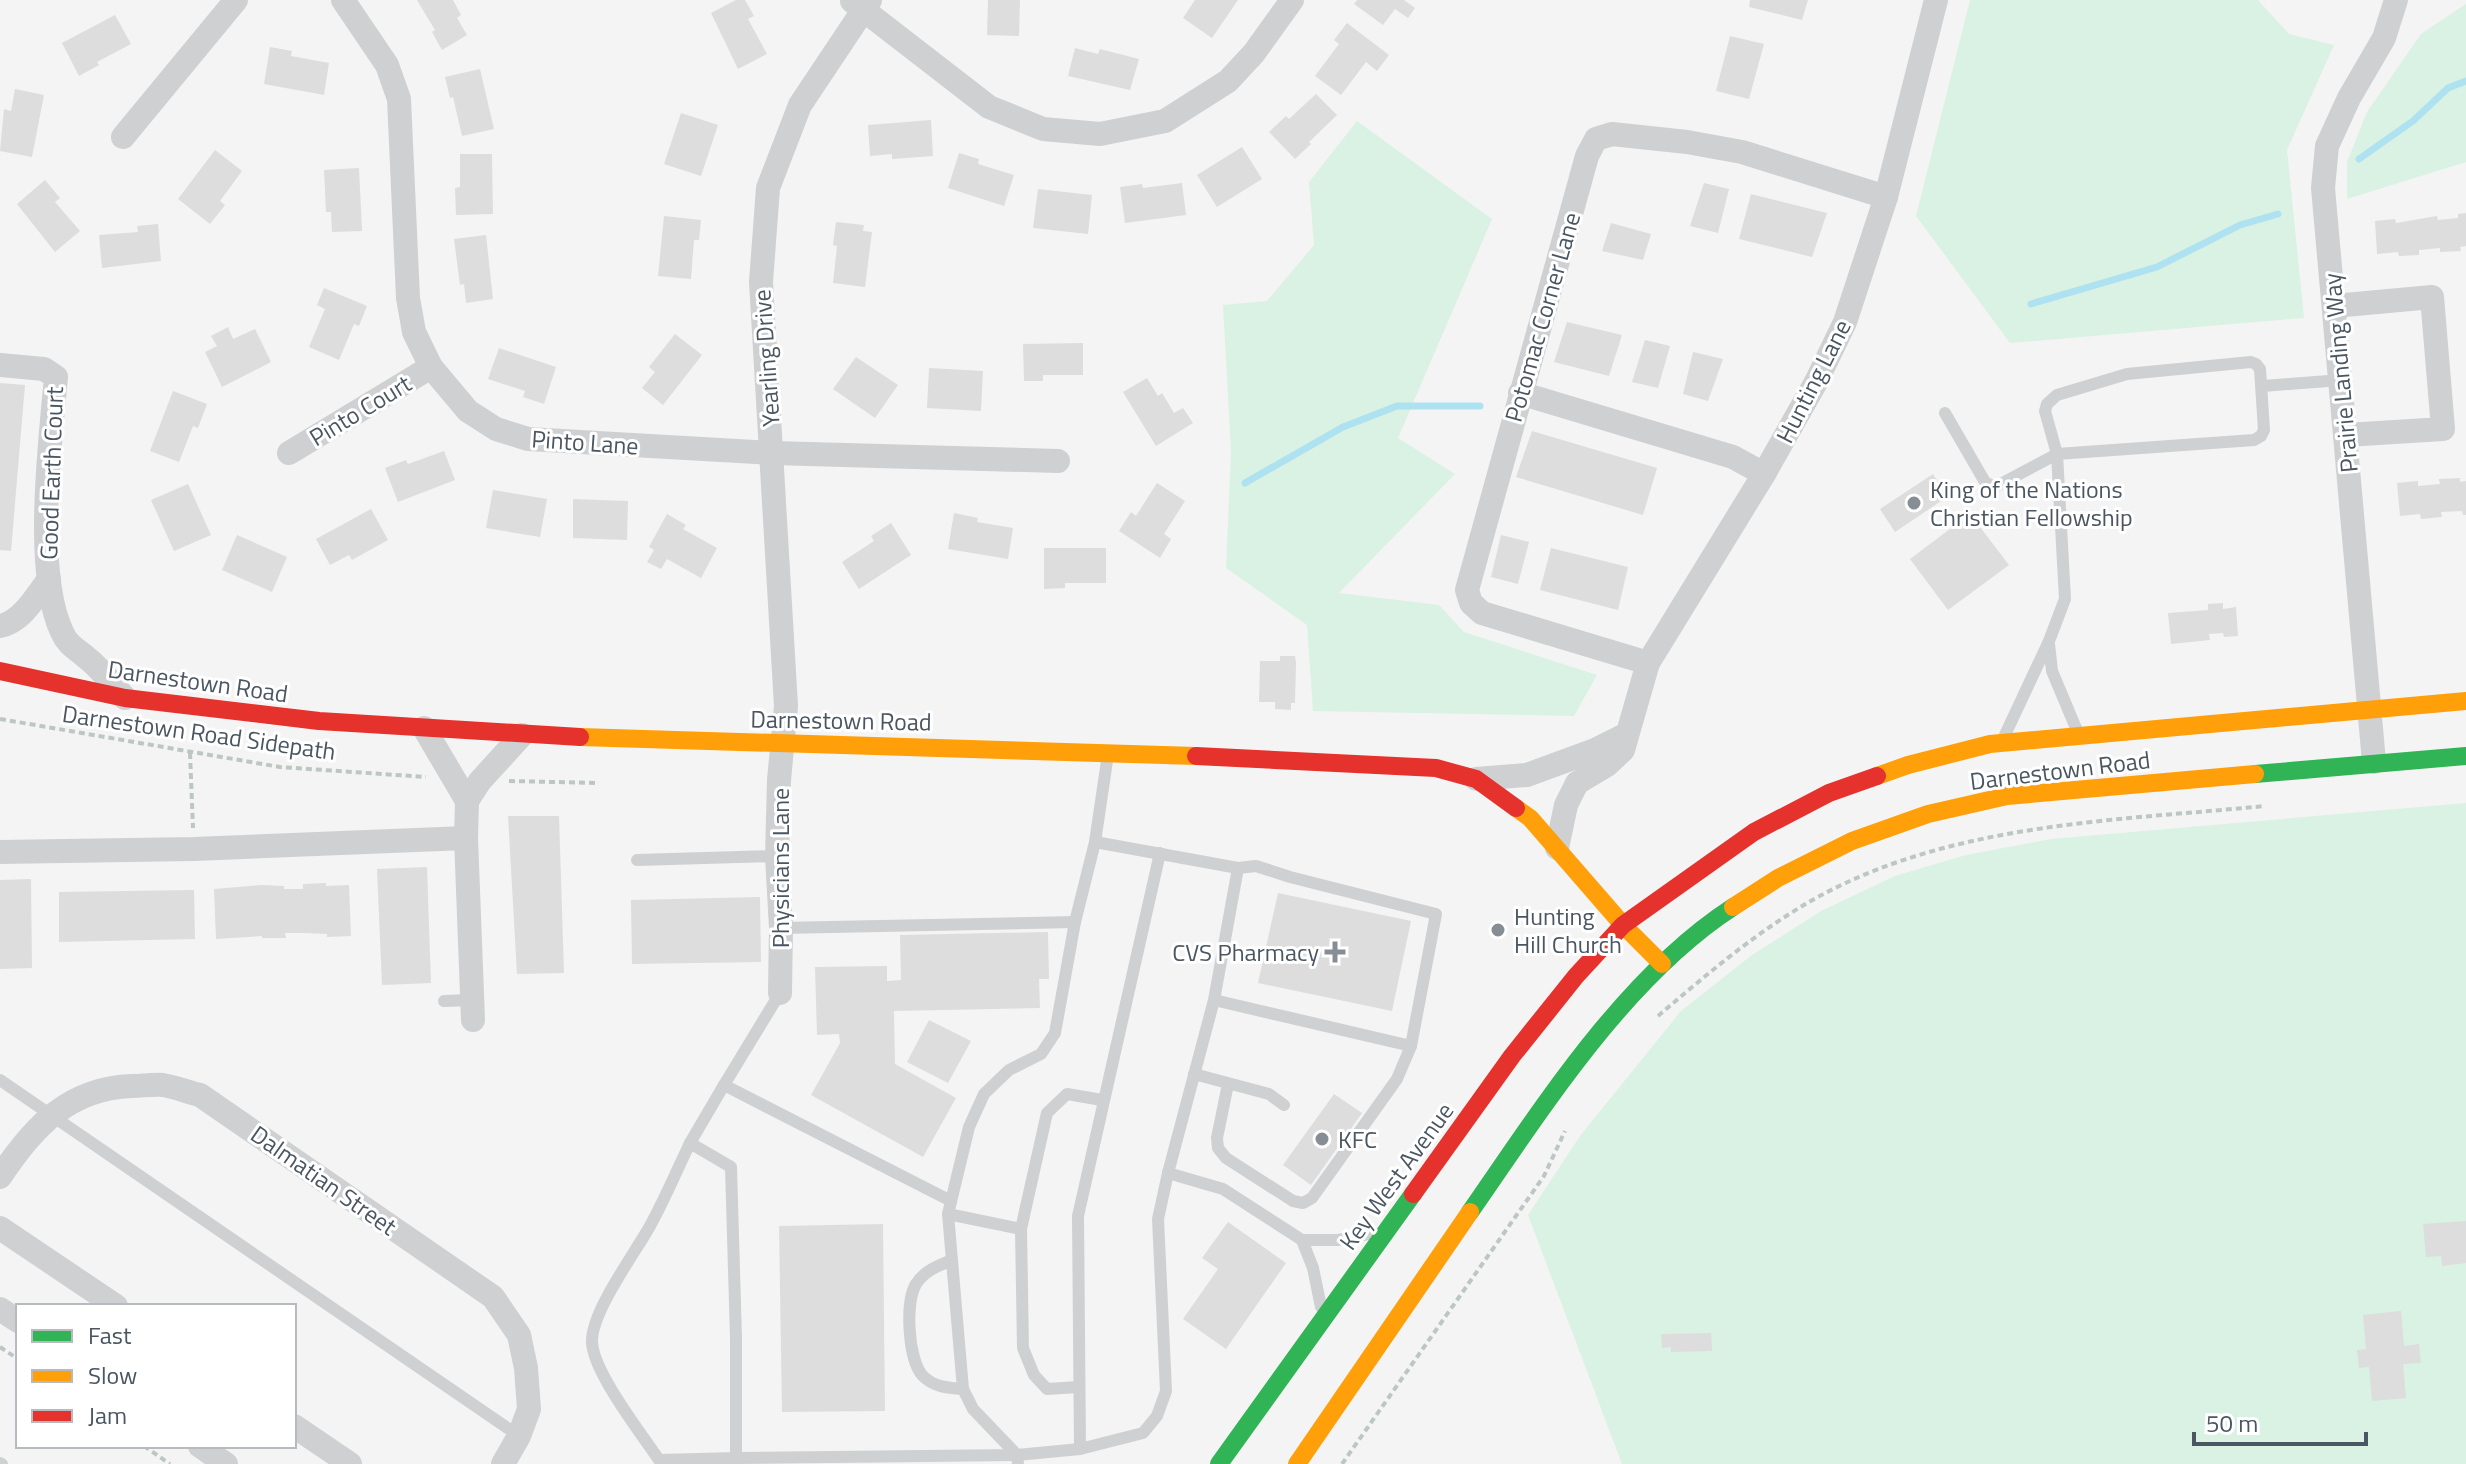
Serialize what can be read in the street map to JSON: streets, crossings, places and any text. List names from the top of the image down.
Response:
{
  "streets": {
    "main road": ["Darnestown Road", "Key West Avenue"],
    "street": [
      "Potomac Corner Lane",
      "Yearling Drive",
      "Prairie Landing Way",
      "Hunting Lane",
      "Pinto Court",
      "Pinto Lane",
      "Good Earth Court",
      "Physicians Lane",
      "Dalmatian Street"
    ],
    "path": ["Darnestown Road Sidepath"]
  },
  "crossings": [
    ["Potomac Corner Lane", "Hunting Lane"],
    ["Yearling Drive", "Pinto Lane"],
    ["Yearling Drive", "Darnestown Road"],
    ["Yearling Drive", "Physicians Lane"],
    ["Prairie Landing Way", "Darnestown Road"],
    ["Hunting Lane", "Darnestown Road"],
    ["Pinto Court", "Pinto Lane"],
    ["Good Earth Court", "Darnestown Road"],
    ["Darnestown Road", "Physicians Lane"],
    ["Darnestown Road", "Key West Avenue"]
  ],
  "places": {
    "other": ["King of the Nations Christian Fellowship", "Hunting Hill Church", "KFC"],
    "health": ["CVS Pharmacy"]
  },
  "legend": ["Fast", "Slow", "Jam"],
  "scale_bar": "50 m"
}
